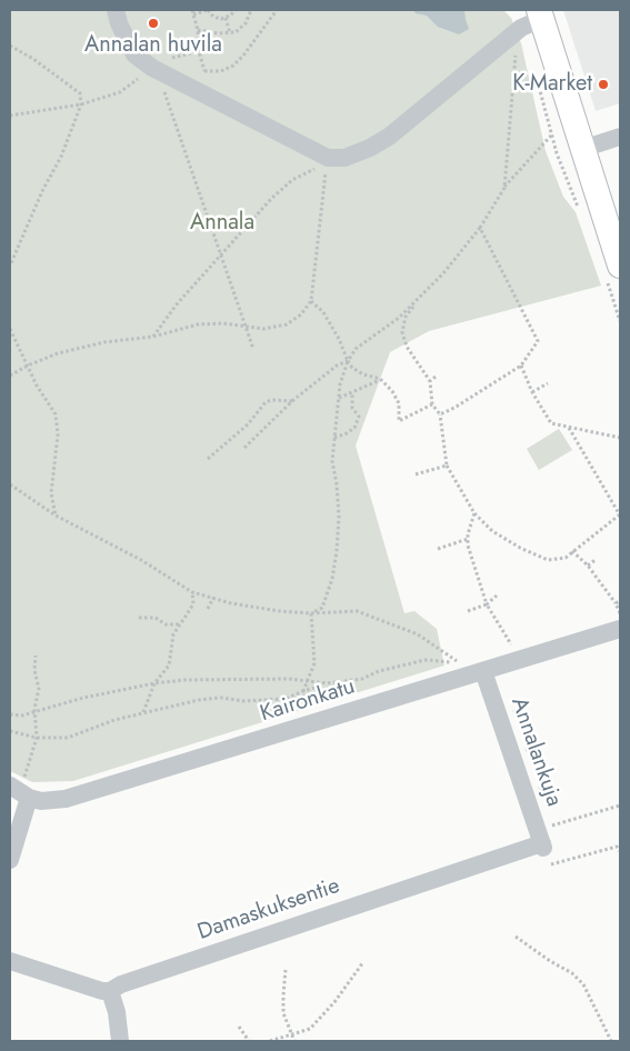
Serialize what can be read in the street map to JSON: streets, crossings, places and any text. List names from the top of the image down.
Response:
{
  "streets": {
    "street": ["Kaironkatu", "Annalankuja", "Damaskuksentie"]
  },
  "crossings": [
    ["Kaironkatu", "Annalankuja"],
    ["Annalankuja", "Damaskuksentie"]
  ],
  "parks": ["Annala"],
  "places": ["Annalan huvila", "K-Market"]
}
